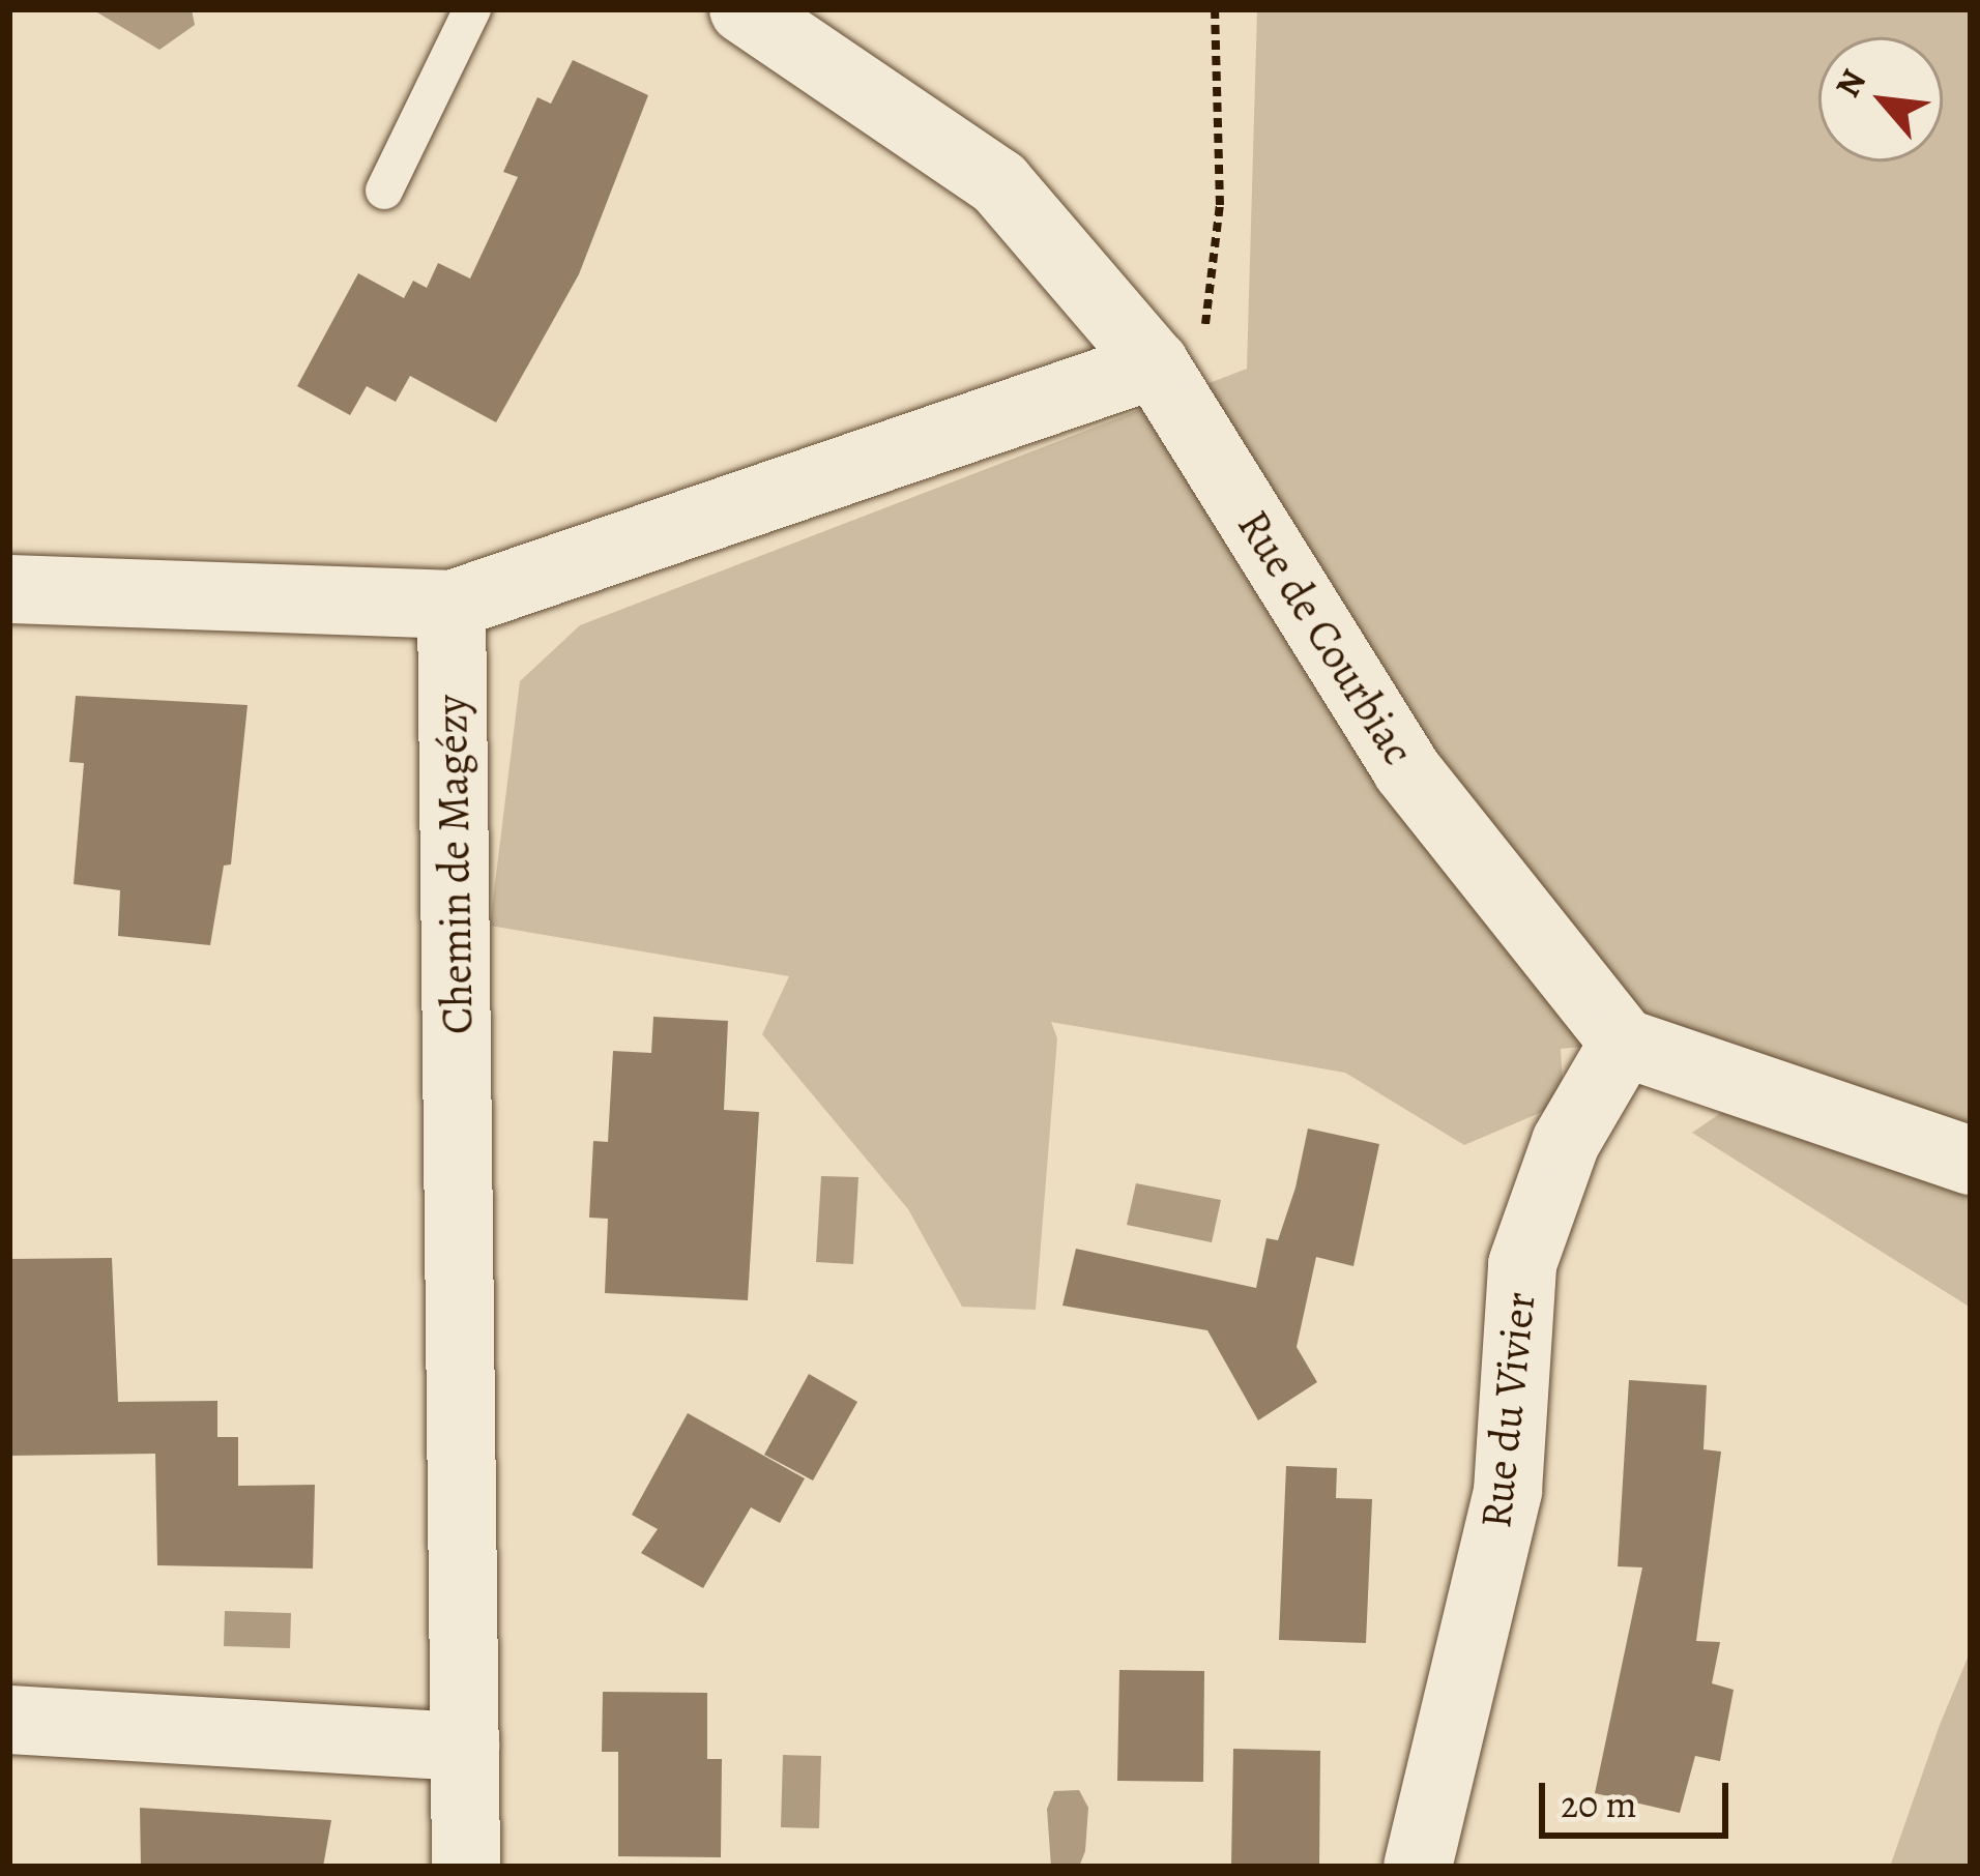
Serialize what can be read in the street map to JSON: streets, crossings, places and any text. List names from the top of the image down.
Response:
{
  "streets": {
    "street": ["Rue de Courbiac", "Chemin de Magézy", "Rue du Vivier"]
  },
  "crossings": [
    ["Rue de Courbiac", "Rue du Vivier"]
  ],
  "scale_bar": "20 m",
  "north": "top left"
}
